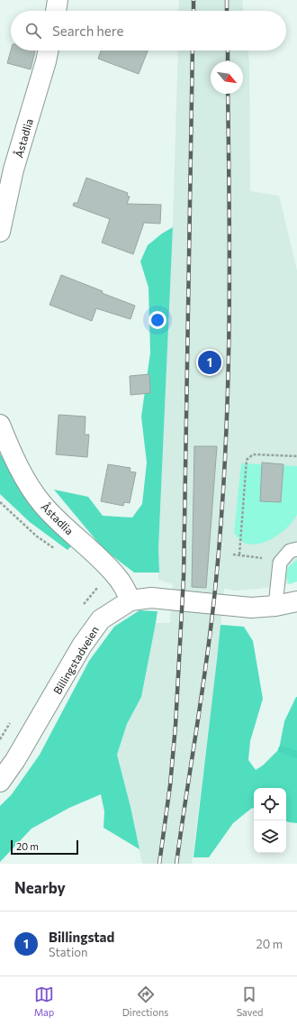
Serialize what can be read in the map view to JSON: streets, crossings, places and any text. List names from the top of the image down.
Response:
{
  "streets": {
    "street": ["Åstadlia", "Billingstadveien"]
  },
  "crossings": [
    ["Åstadlia", "Billingstadveien"]
  ],
  "scale_bar": "20 m",
  "north": "bottom right",
  "page": {
    "search": "Search here",
    "pins": "1",
    "scale": "20 m",
    "heading": "Nearby",
    "list": [
      {
        "mark": "1",
        "name": "Billingstad",
        "note": "Station",
        "value": "20 m"
      }
    ],
    "nav": ["Map", "Directions", "Saved"]
  }
}
